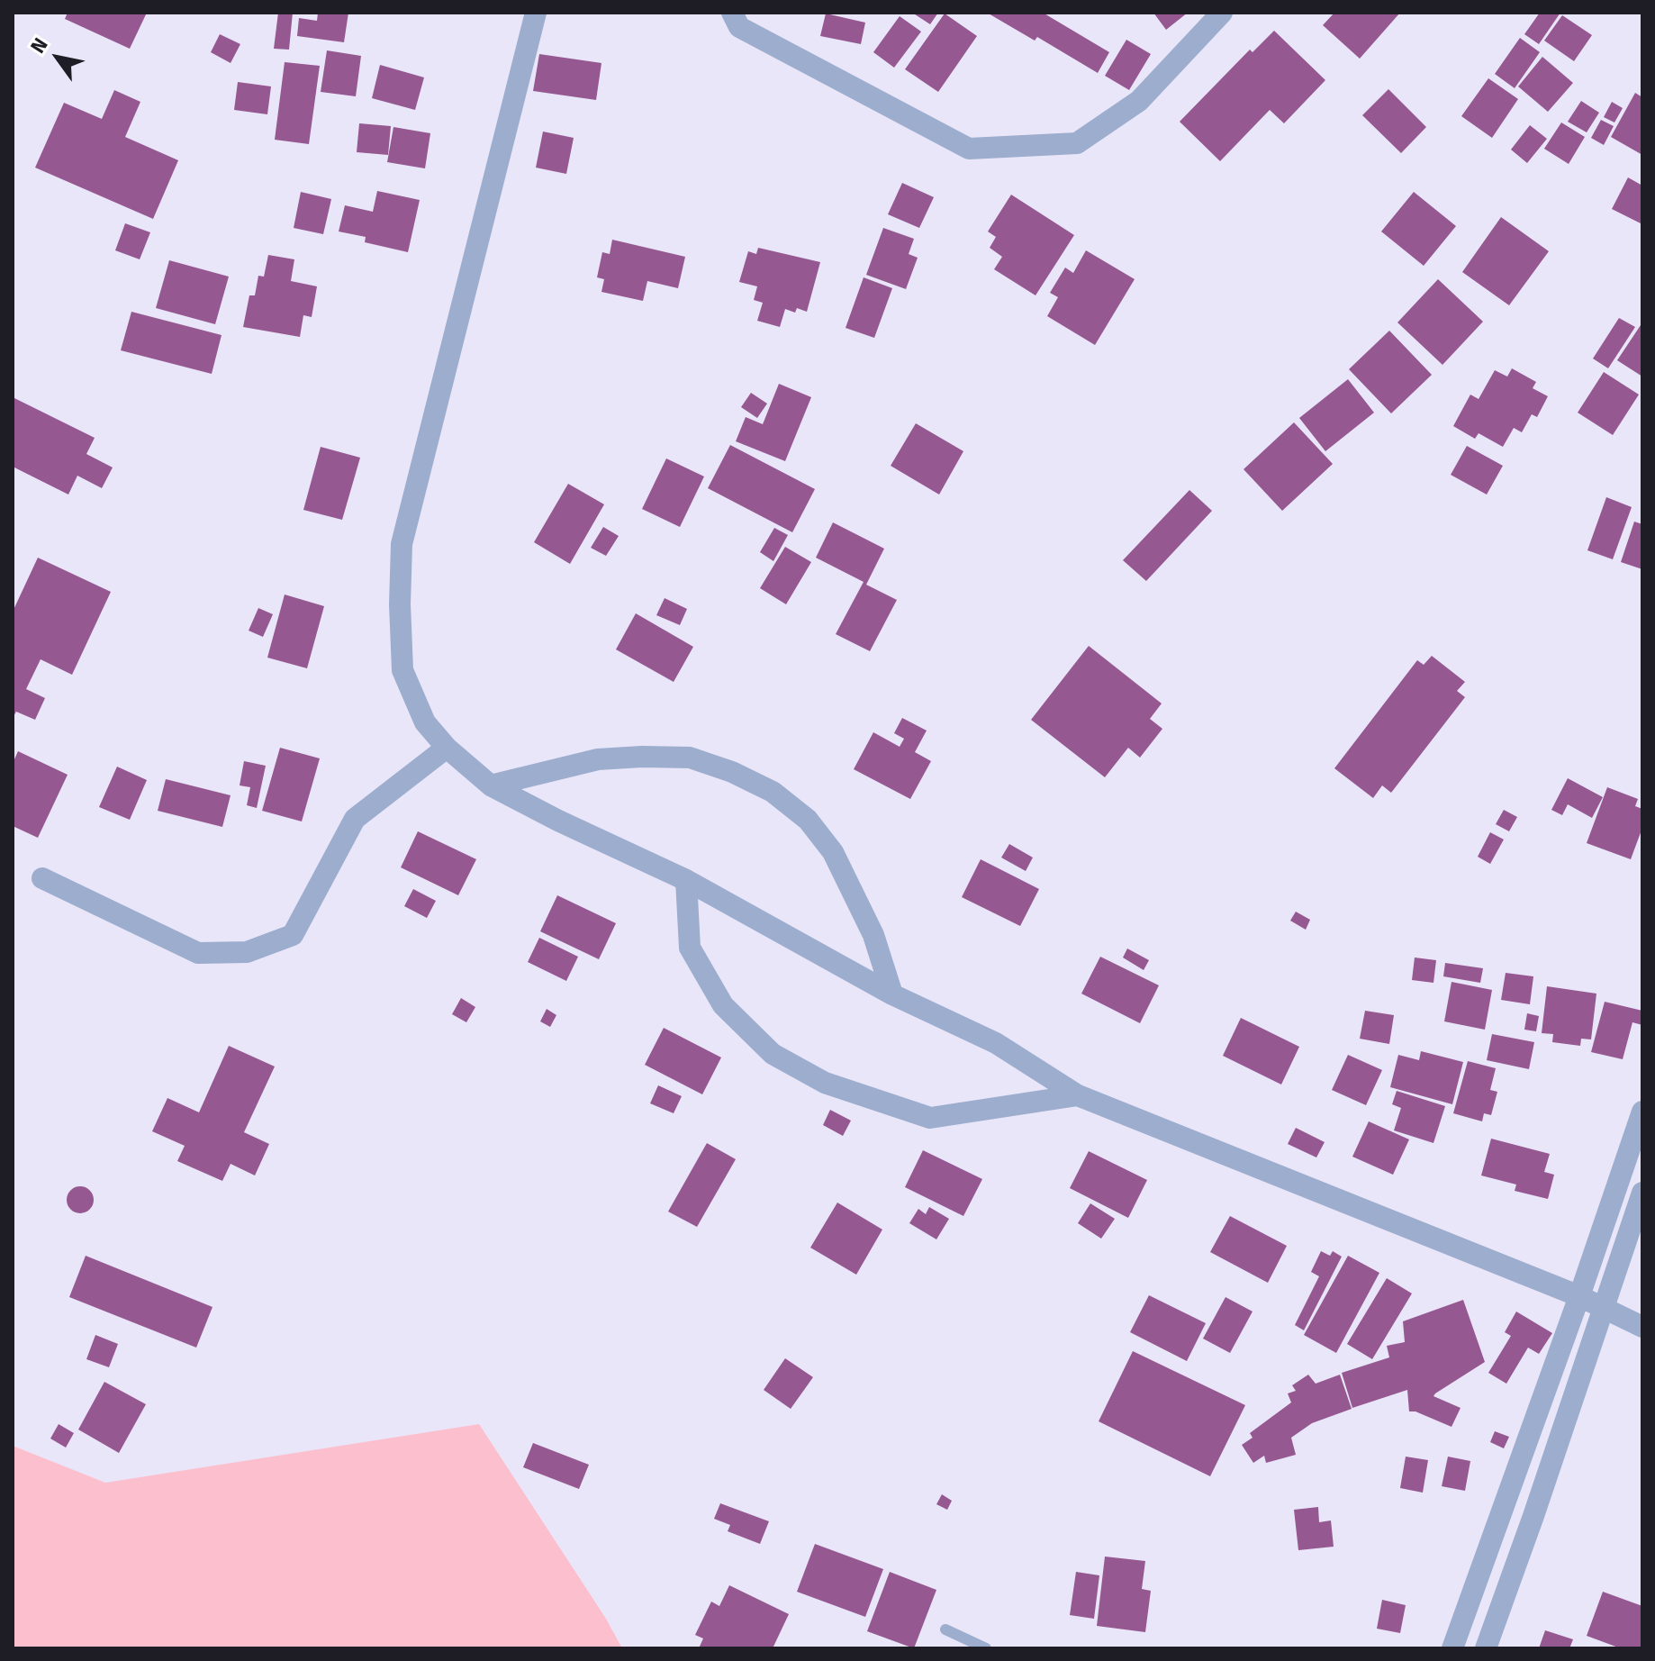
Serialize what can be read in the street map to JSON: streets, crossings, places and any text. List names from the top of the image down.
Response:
{
  "north": "top left"
}
